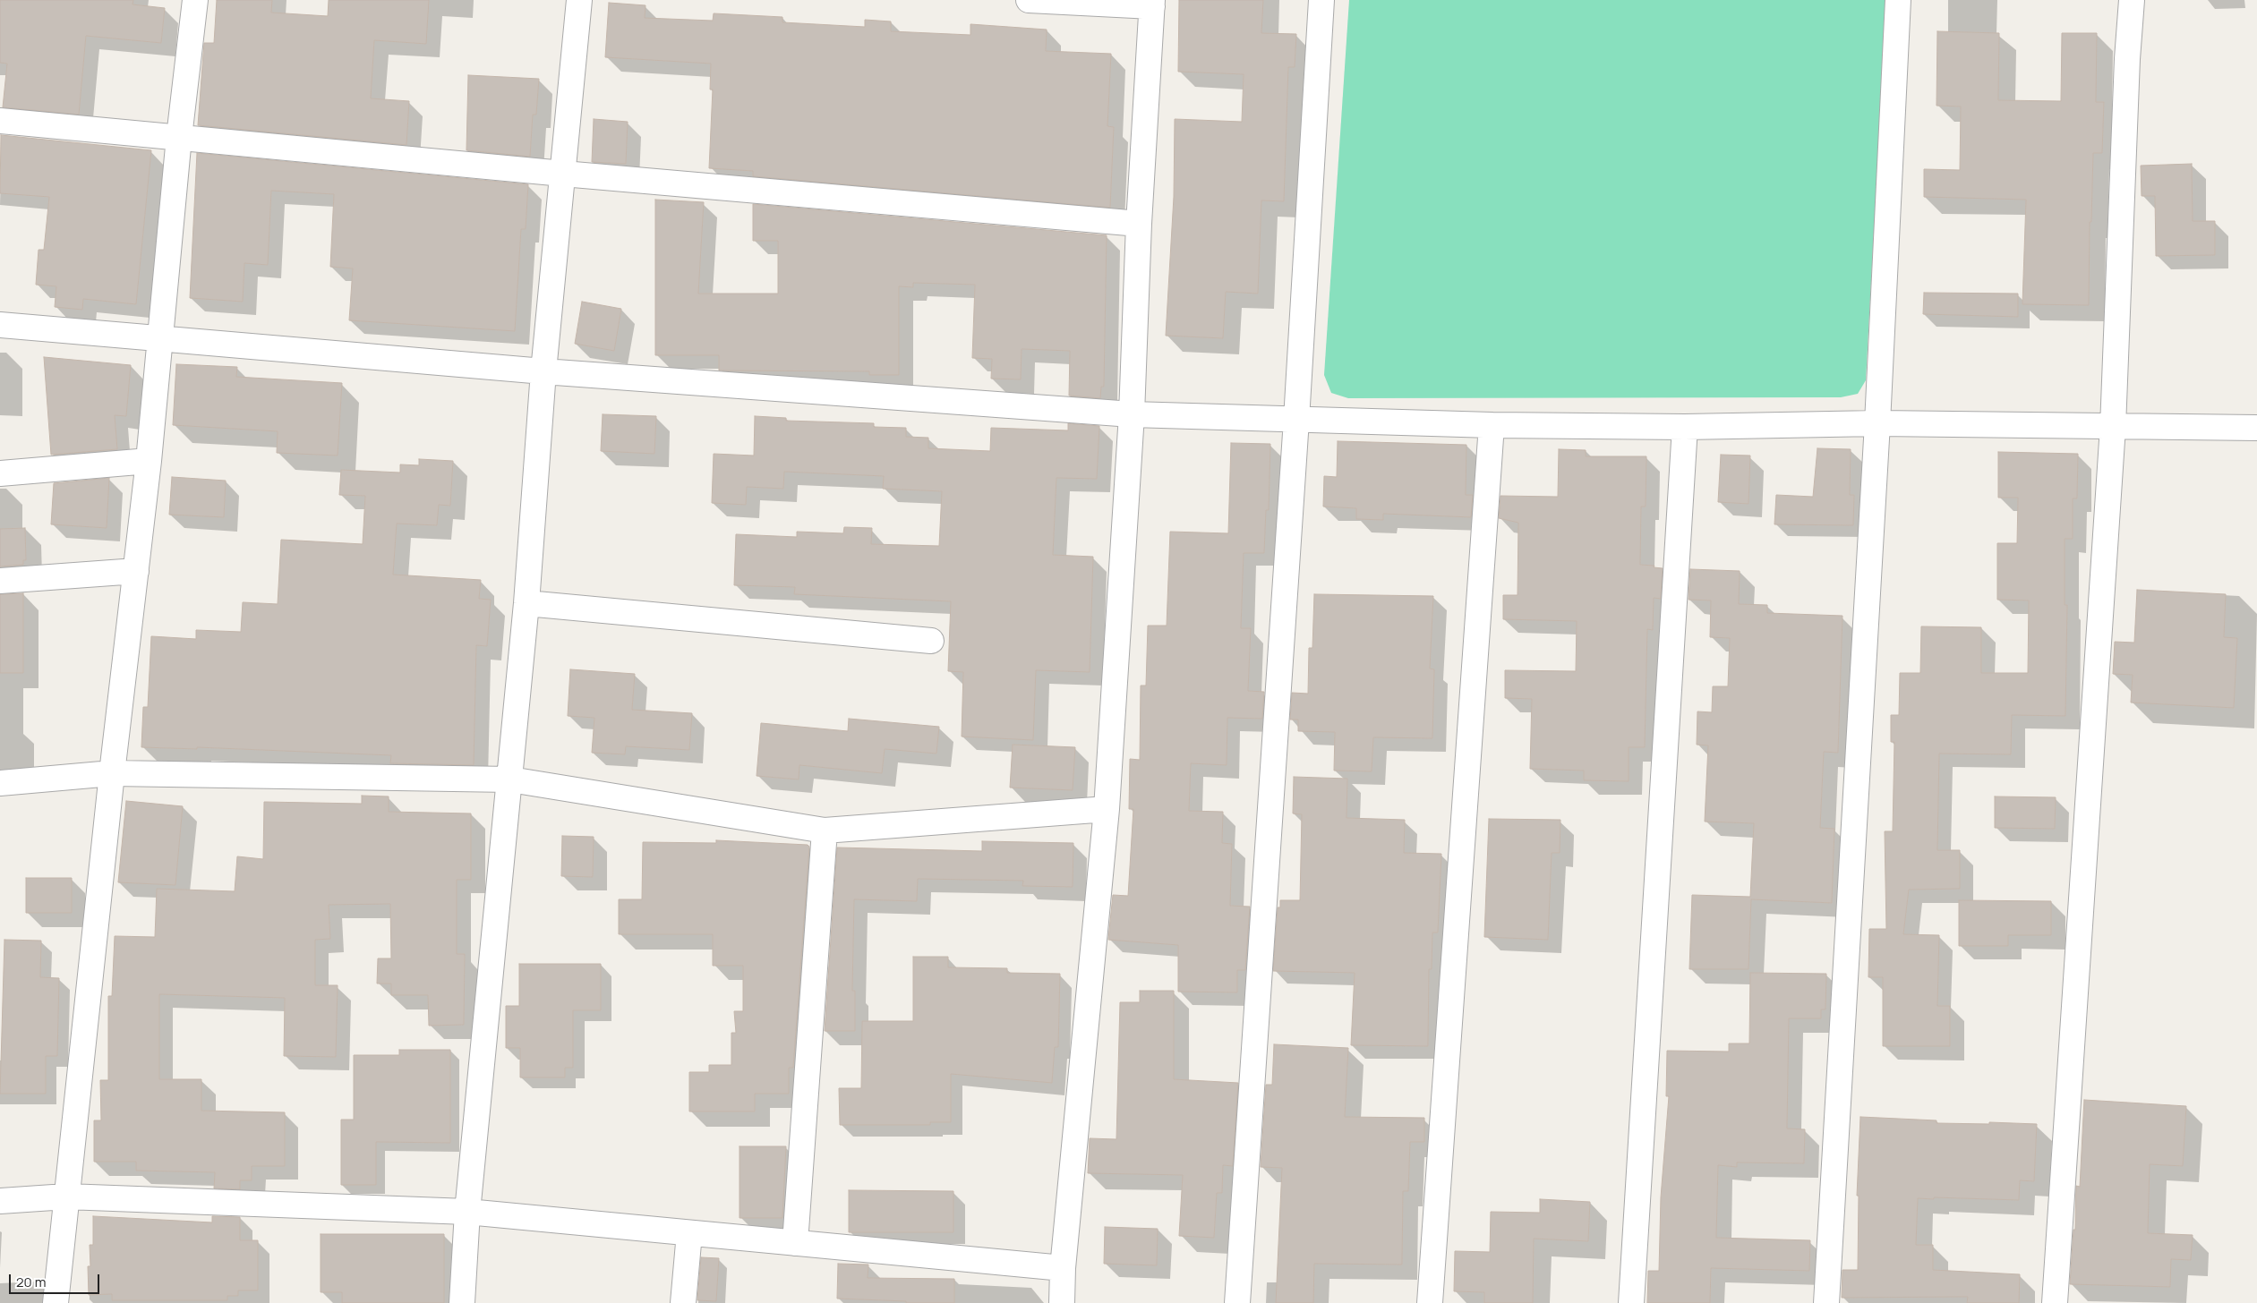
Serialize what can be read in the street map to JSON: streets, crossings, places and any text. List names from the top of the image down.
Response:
{
  "scale_bar": "20 m"
}
